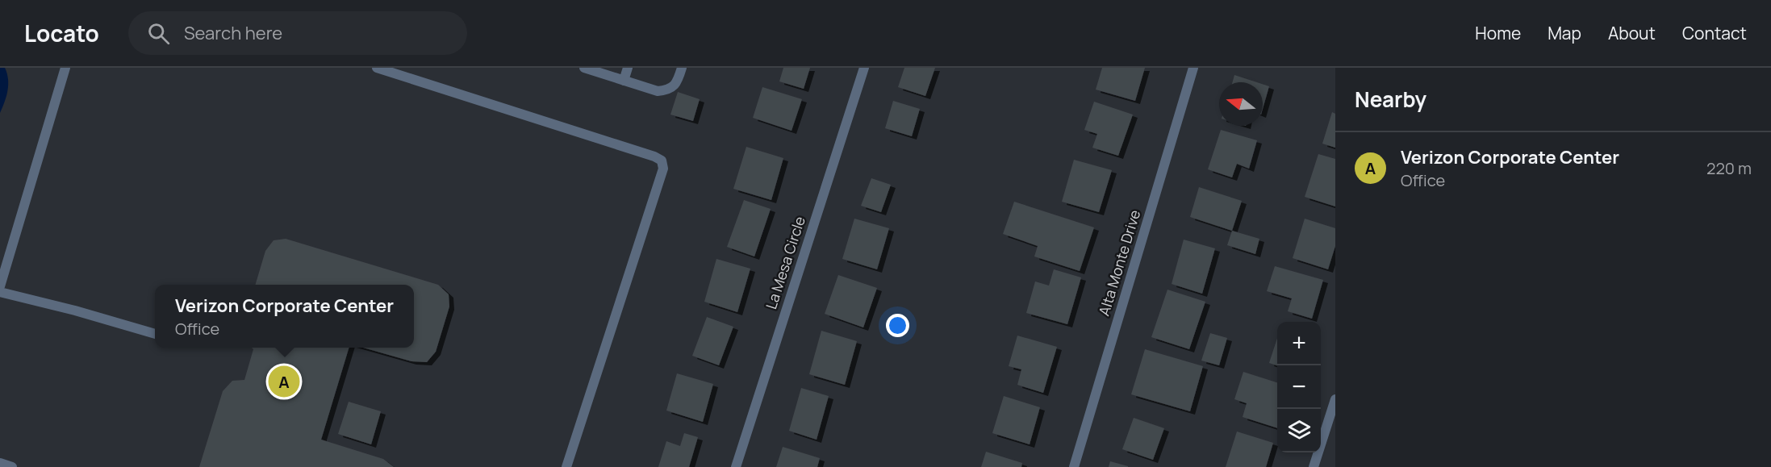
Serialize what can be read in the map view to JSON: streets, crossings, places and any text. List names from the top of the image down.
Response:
{
  "streets": {
    "street": ["La Mesa Circle", "Alta Monte Drive"]
  },
  "north": "left",
  "page": {
    "header": "Locato",
    "search": "Search here",
    "nav": [
      "Home",
      "Map",
      "About",
      "Contact"
    ],
    "heading": "Nearby",
    "list": [
      {
        "mark": "A",
        "name": "Verizon Corporate Center",
        "note": "Office",
        "value": "220 m"
      }
    ],
    "popup": ["Verizon Corporate Center", "Office"],
    "map_buttons": ["+", "−"],
    "pins": "A"
  }
}
